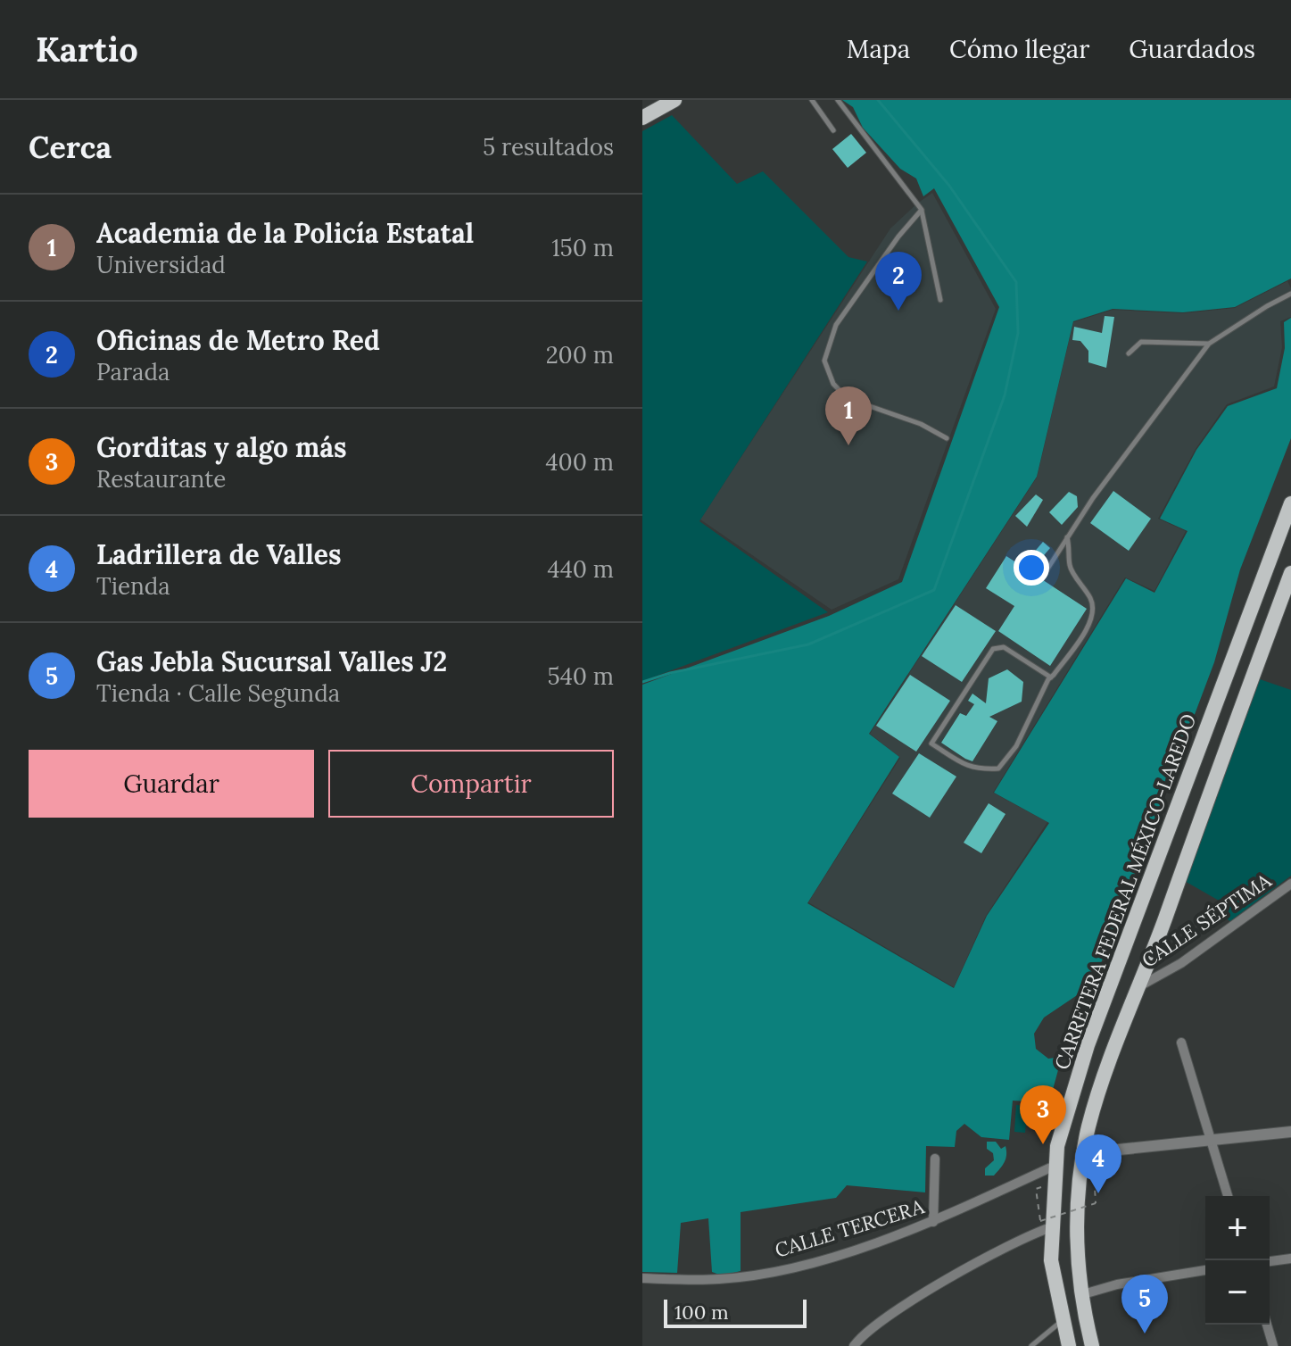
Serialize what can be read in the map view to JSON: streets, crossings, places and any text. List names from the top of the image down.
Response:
{
  "streets": {
    "main road": ["CARRETERA FEDERAL MÉXICO-LAREDO"],
    "street": ["CALLE SÉPTIMA", "CALLE TERCERA"]
  },
  "crossings": [
    ["CARRETERA FEDERAL MÉXICO-LAREDO", "CALLE TERCERA"]
  ],
  "scale_bar": "100 m",
  "page": {
    "header": "Kartio",
    "nav": ["Mapa", "Cómo llegar", "Guardados"],
    "heading": ["Cerca", "5 resultados"],
    "list": [
      {
        "mark": "1",
        "name": "Academia de la Policía Estatal",
        "note": "Universidad",
        "value": "150 m"
      },
      {
        "mark": "2",
        "name": "Oficinas de Metro Red",
        "note": "Parada",
        "value": "200 m"
      },
      {
        "mark": "3",
        "name": "Gorditas y algo más",
        "note": "Restaurante",
        "value": "400 m"
      },
      {
        "mark": "4",
        "name": "Ladrillera de Valles",
        "note": "Tienda",
        "value": "440 m"
      },
      {
        "mark": "5",
        "name": "Gas Jebla Sucursal Valles J2",
        "note": "Tienda · Calle Segunda",
        "value": "540 m"
      }
    ],
    "pins": [
      "2",
      "1",
      "3",
      "4",
      "5"
    ],
    "buttons": ["Guardar", "Compartir"],
    "map_buttons": ["+", "−"],
    "scale": "100 m"
  }
}
